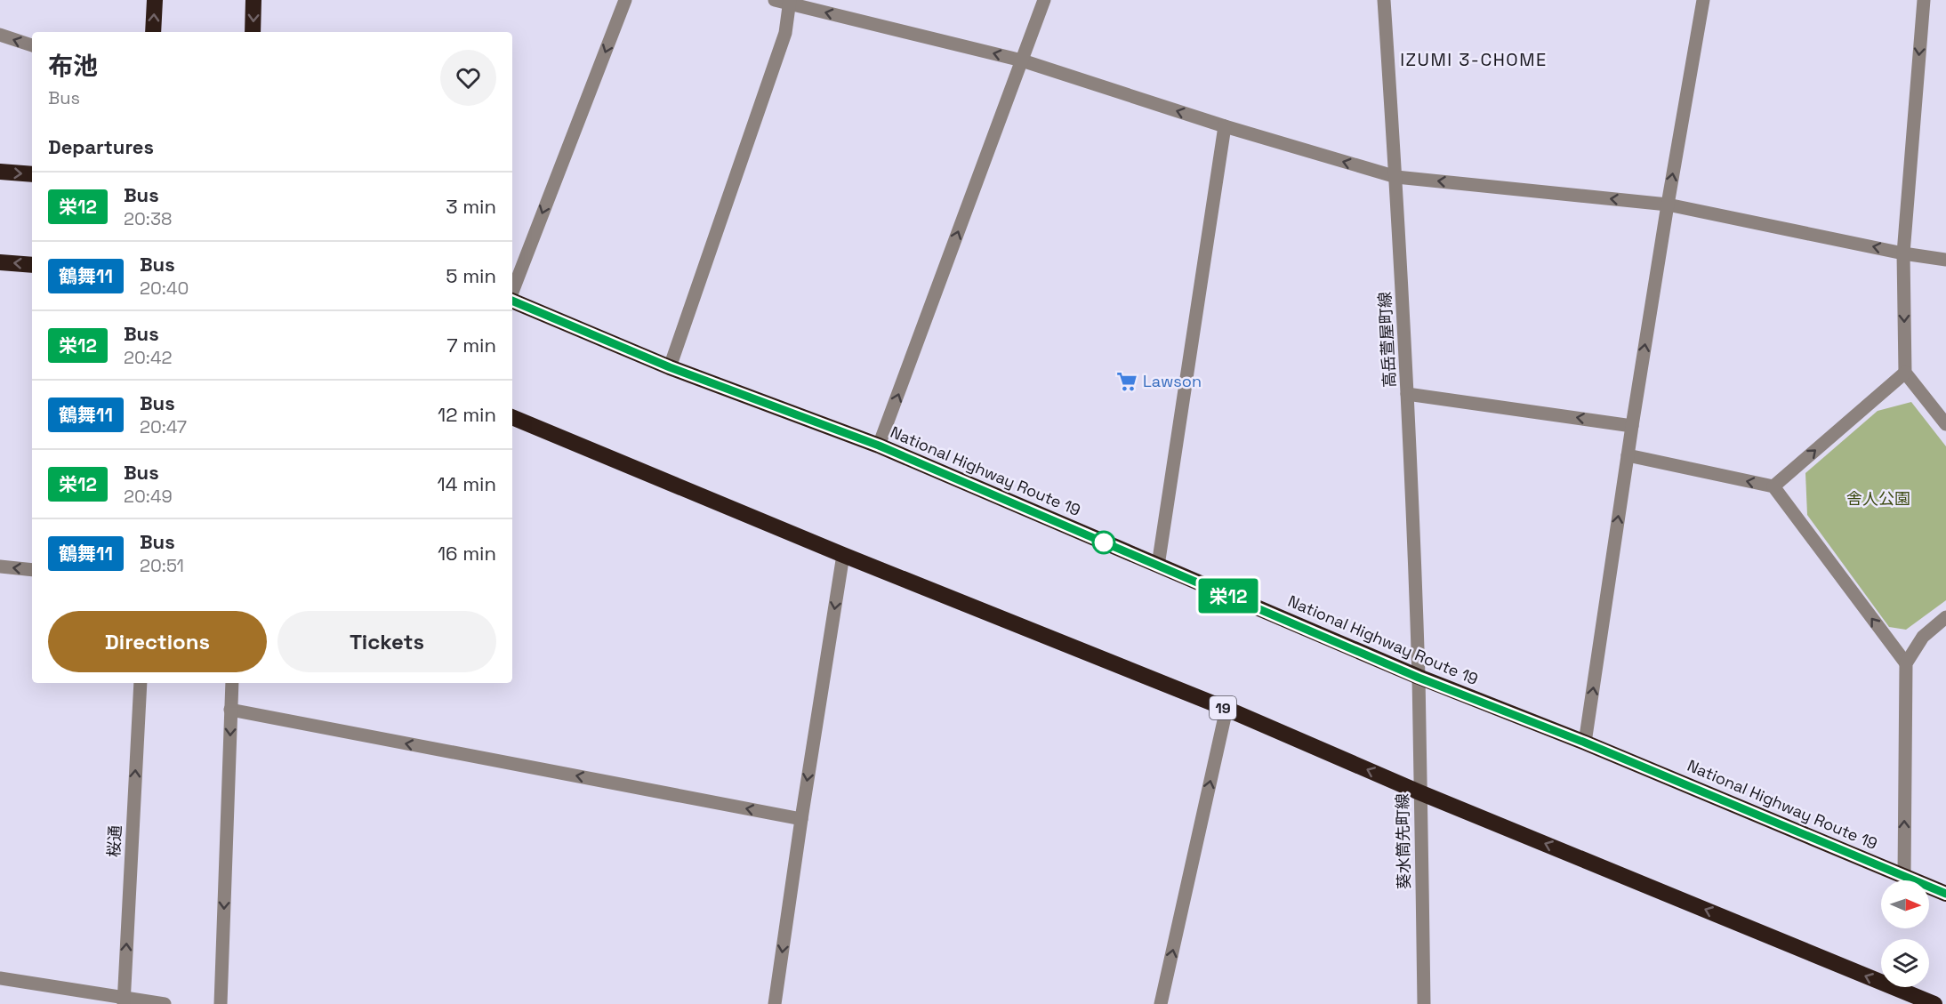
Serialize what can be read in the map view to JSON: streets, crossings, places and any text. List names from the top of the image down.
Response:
{
  "streets": {
    "highway": ["National Highway Route 19", "19"],
    "street": ["高岳萱屋町線", "桜通", "葵水筒先町線"]
  },
  "crossings": [
    ["高岳萱屋町線", "National Highway Route 19"],
    ["高岳萱屋町線", "葵水筒先町線"],
    ["National Highway Route 19", "葵水筒先町線"],
    ["19", "葵水筒先町線"]
  ],
  "districts": ["IZUMI 3-CHOME"],
  "parks": ["舎人公園"],
  "places": {
    "supermarket": ["Lawson"]
  },
  "lines": ["bus line 栄12"],
  "north": "right",
  "page": {
    "on_map": "栄12",
    "heading": [
      ["布池", "Bus"],
      "Departures"
    ],
    "list": [
      {
        "mark": "栄12",
        "name": "Bus",
        "note": "20:38",
        "value": "3 min"
      },
      {
        "mark": "鶴舞11",
        "name": "Bus",
        "note": "20:40",
        "value": "5 min"
      },
      {
        "mark": "栄12",
        "name": "Bus",
        "note": "20:42",
        "value": "7 min"
      },
      {
        "mark": "鶴舞11",
        "name": "Bus",
        "note": "20:47",
        "value": "12 min"
      },
      {
        "mark": "栄12",
        "name": "Bus",
        "note": "20:49",
        "value": "14 min"
      },
      {
        "mark": "鶴舞11",
        "name": "Bus",
        "note": "20:51",
        "value": "16 min"
      }
    ],
    "buttons": ["Directions", "Tickets"]
  }
}
